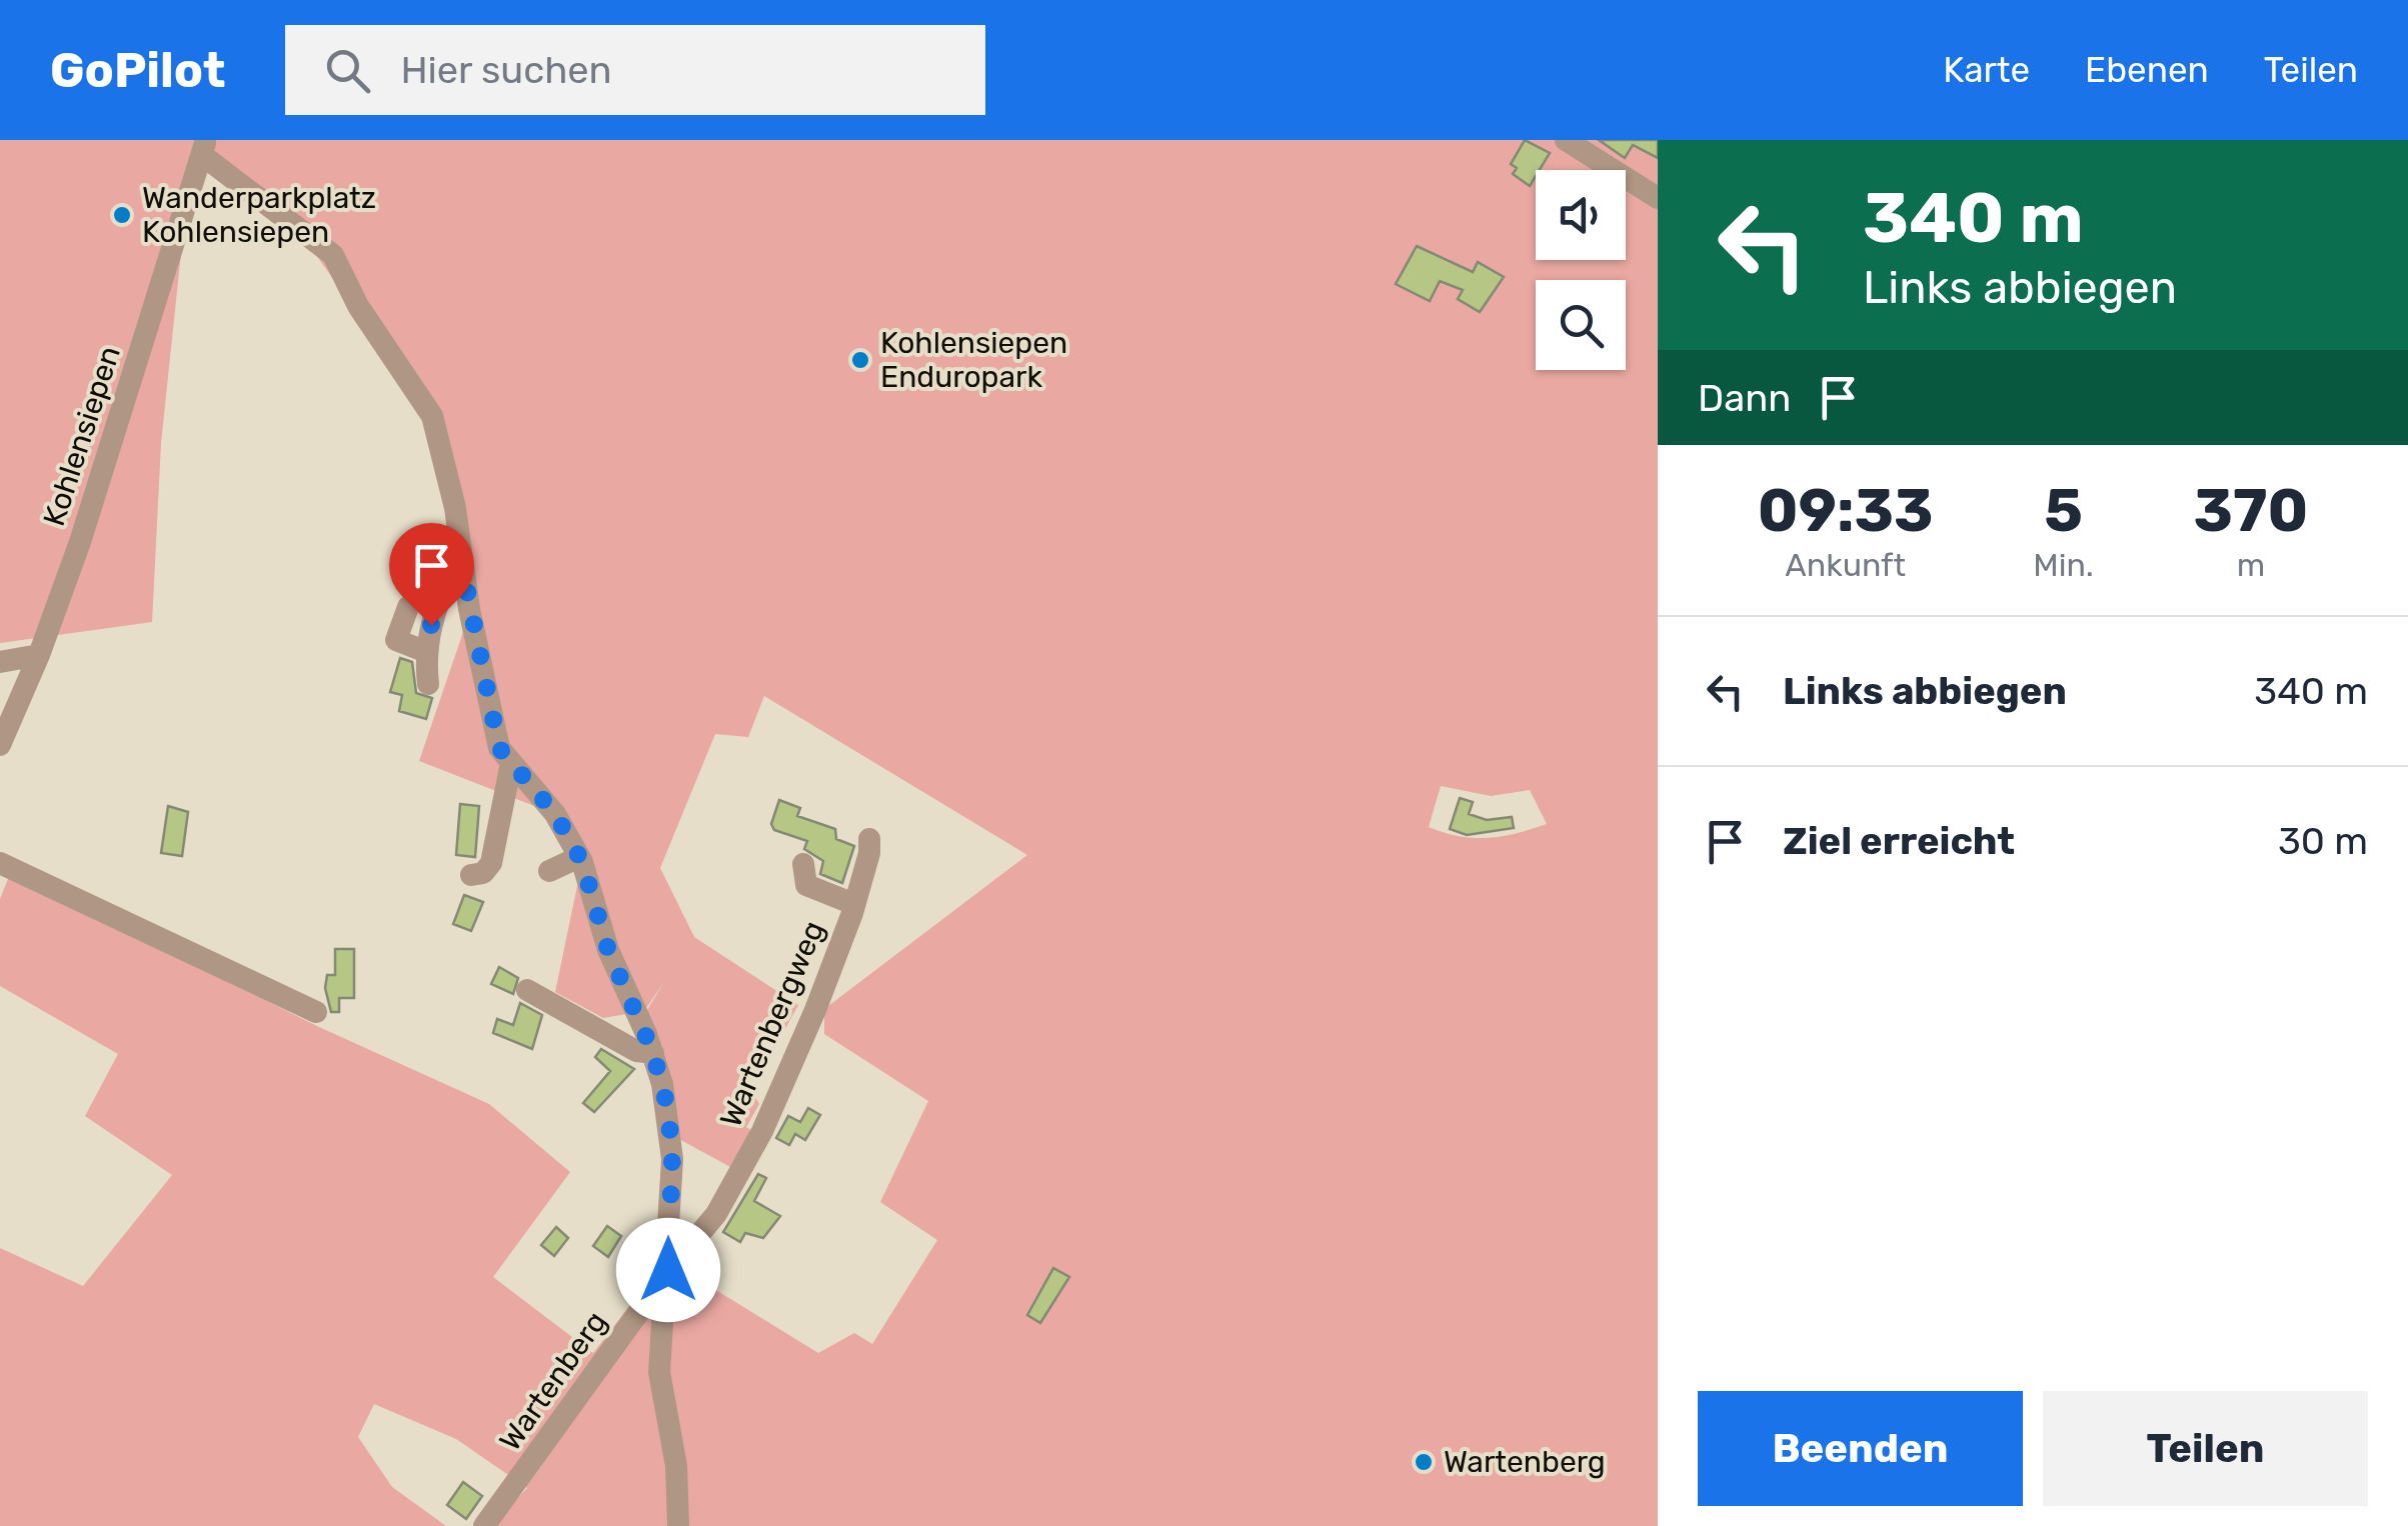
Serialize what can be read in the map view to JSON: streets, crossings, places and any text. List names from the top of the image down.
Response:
{
  "streets": {
    "street": ["Kohlensiepen", "Wartenbergweg", "Wartenberg"]
  },
  "crossings": [
    ["Kohlensiepen", "Wartenbergweg"],
    ["Wartenbergweg", "Wartenberg"]
  ],
  "places": ["Wanderparkplatz Kohlensiepen", "Kohlensiepen Enduropark", "Wartenberg"],
  "page": {
    "header": "GoPilot",
    "search": "Hier suchen",
    "nav": ["Karte", "Ebenen", "Teilen"],
    "turn": ["340 m", "Links abbiegen"],
    "then": "Dann",
    "eta": [
      "09:33",
      "Ankunft",
      "5",
      "Min.",
      "370",
      "m"
    ],
    "list": [
      {
        "name": "Links abbiegen",
        "value": "340 m"
      },
      {
        "name": "Ziel erreicht",
        "value": "30 m"
      }
    ],
    "buttons": ["Beenden", "Teilen"]
  }
}
